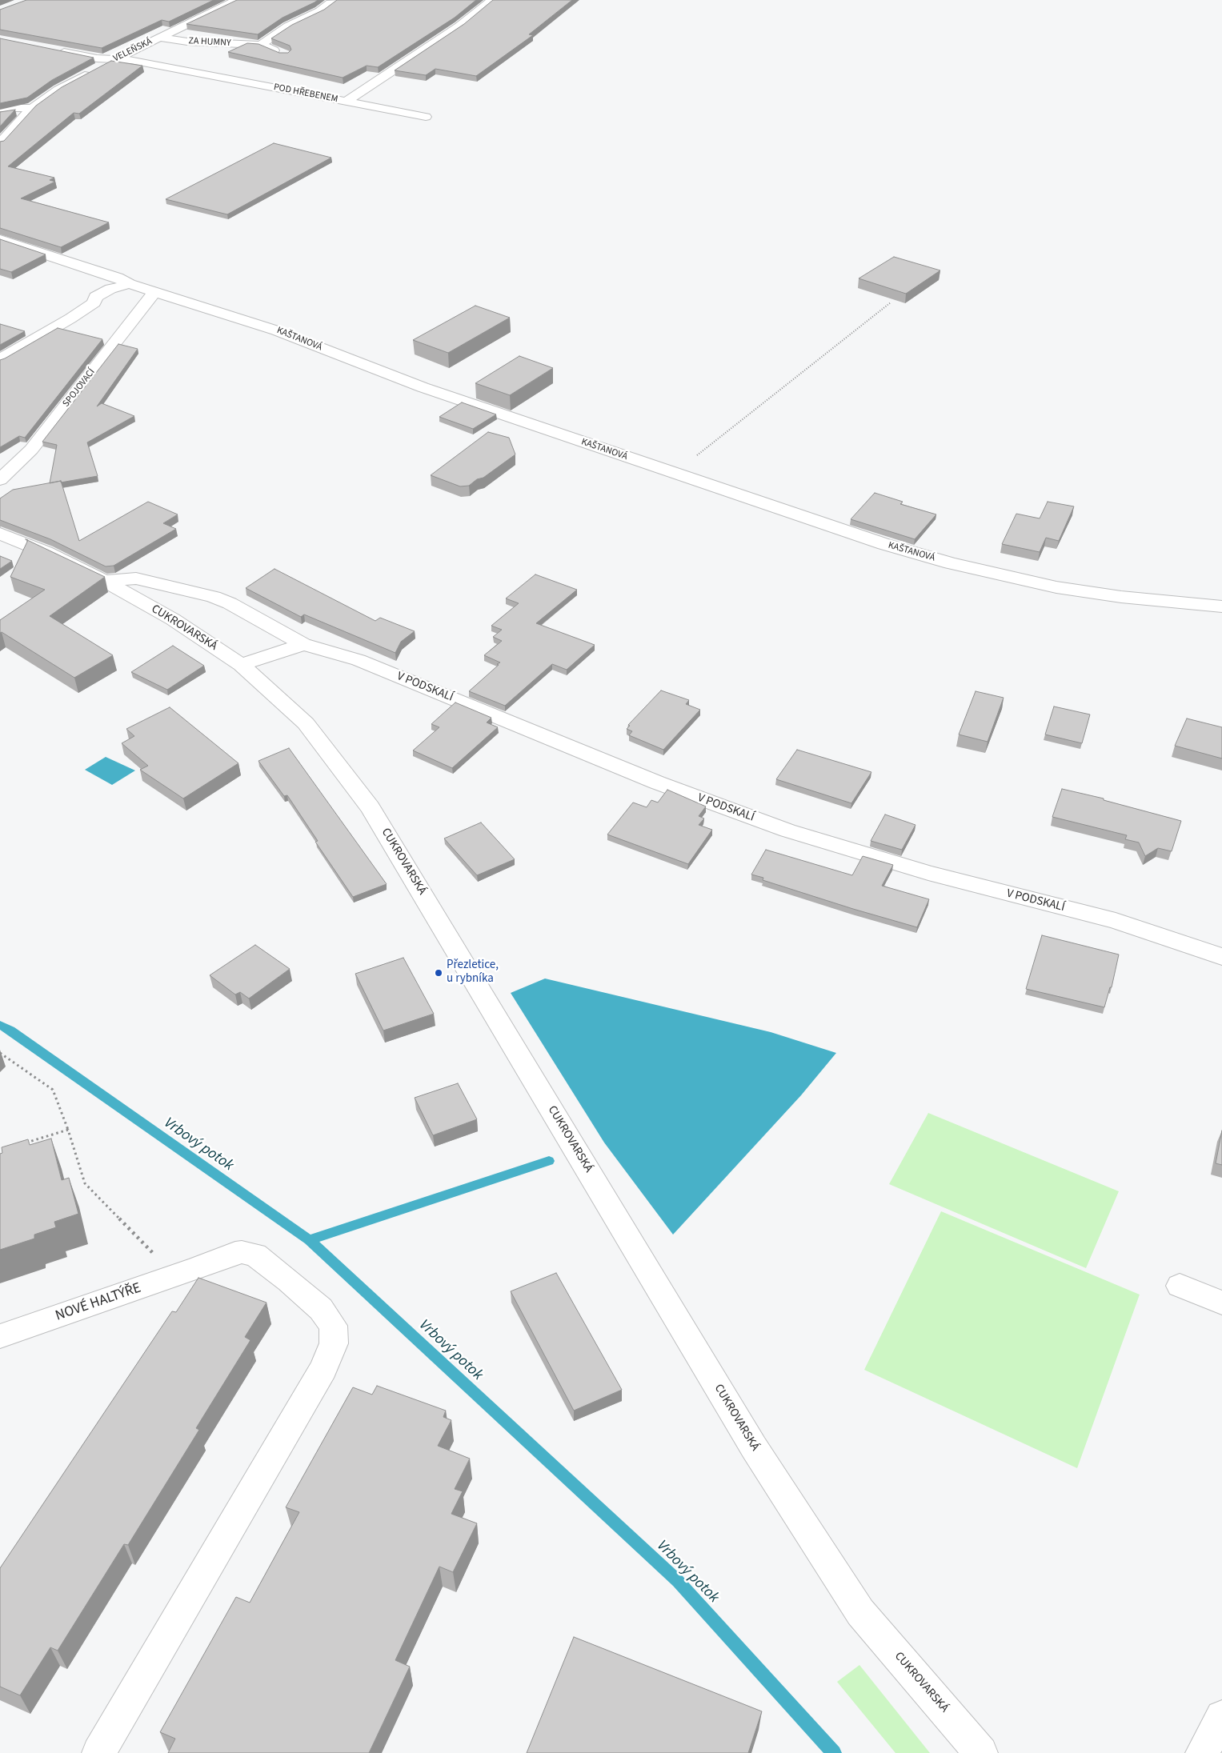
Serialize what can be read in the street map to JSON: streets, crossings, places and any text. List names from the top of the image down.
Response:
{
  "streets": {
    "street": [
      "ZA HUMNY",
      "VELEŇSKÁ",
      "POD HŘEBENEM",
      "KAŠTANOVÁ",
      "SPOJOVACÍ",
      "CUKROVARSKÁ",
      "V PODSKALÍ",
      "NOVÉ HALTÝŘE"
    ]
  },
  "crossings": [
    ["ZA HUMNY", "VELEŇSKÁ"],
    ["VELEŇSKÁ", "POD HŘEBENEM"],
    ["KAŠTANOVÁ", "SPOJOVACÍ"],
    ["CUKROVARSKÁ", "V PODSKALÍ"]
  ],
  "water": ["Vrbový potok"],
  "places": ["Přezletice, u rybníka"]
}
